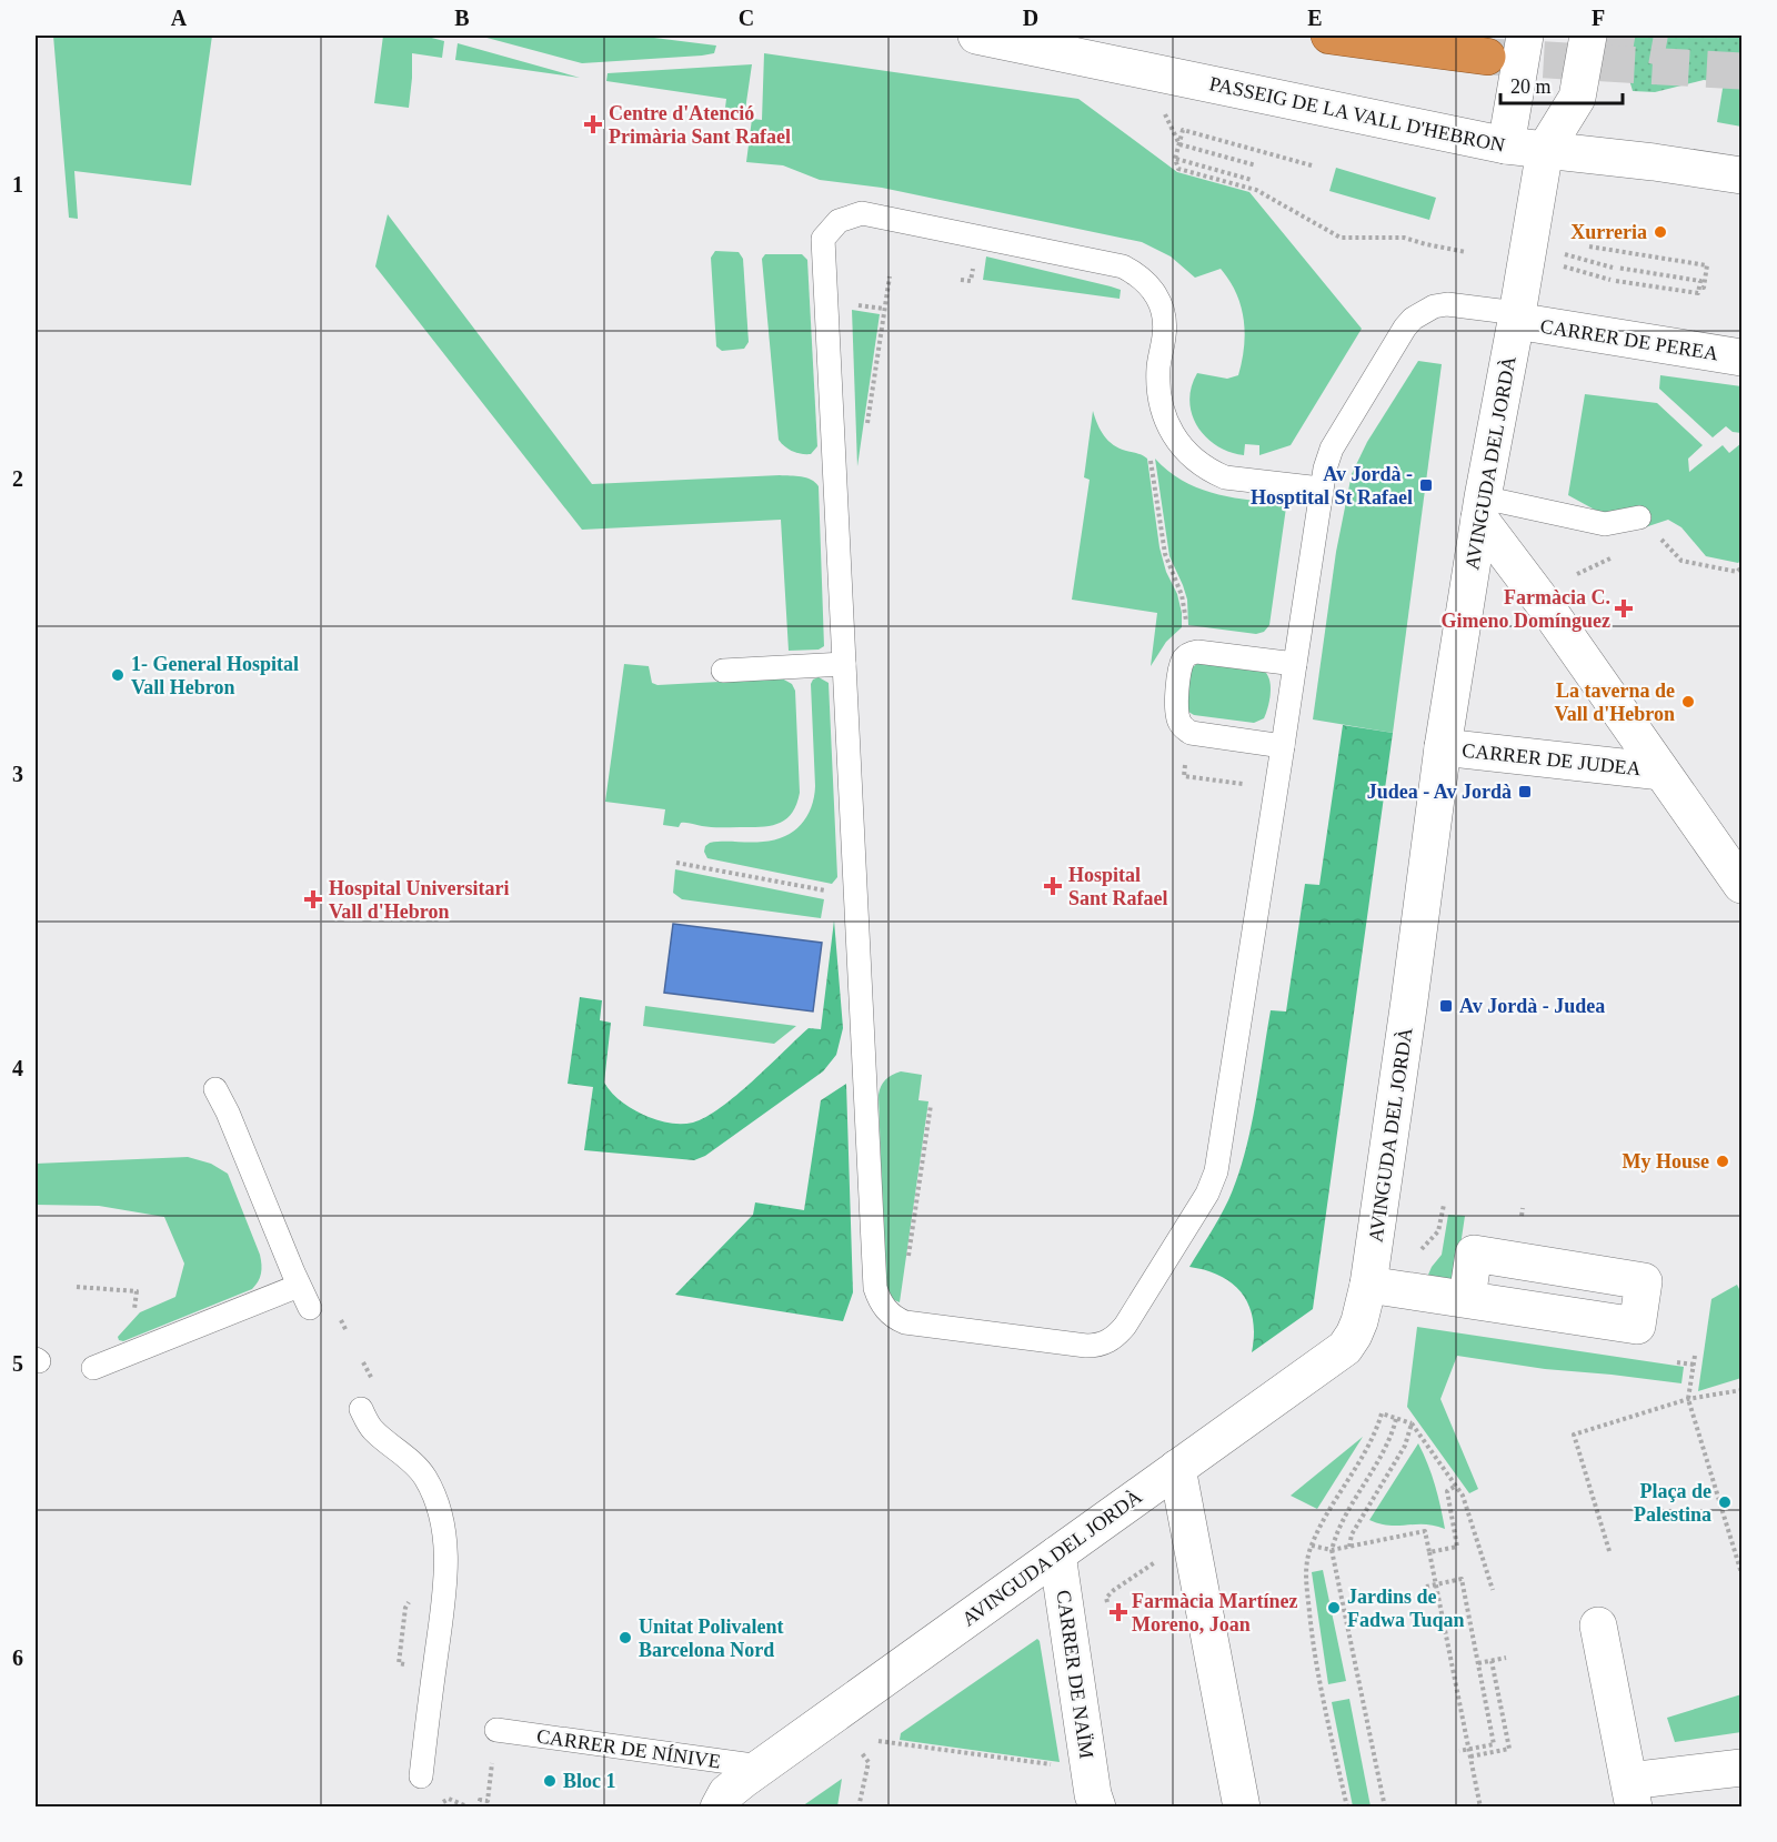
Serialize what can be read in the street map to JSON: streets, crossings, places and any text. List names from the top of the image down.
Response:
{
  "streets": {
    "street": [
      "PASSEIG DE LA VALL D'HEBRON",
      "CARRER DE PEREA",
      "AVINGUDA DEL JORDÀ",
      "CARRER DE JUDEA",
      "CARRER DE NAÏM"
    ],
    "lane": ["CARRER DE NÍNIVE"]
  },
  "crossings": [
    ["PASSEIG DE LA VALL D'HEBRON", "AVINGUDA DEL JORDÀ"],
    ["CARRER DE PEREA", "AVINGUDA DEL JORDÀ"],
    ["AVINGUDA DEL JORDÀ", "CARRER DE JUDEA"],
    ["AVINGUDA DEL JORDÀ", "CARRER DE NAÏM"],
    ["AVINGUDA DEL JORDÀ", "CARRER DE NÍNIVE"]
  ],
  "places": {
    "health": [
      "Centre d'Atenció Primària Sant Rafael",
      "Farmàcia C. Gimeno Domínguez",
      "Hospital Sant Rafael",
      "Hospital Universitari Vall d'Hebron",
      "Farmàcia Martínez Moreno, Joan"
    ],
    "other": [
      "Xurreria",
      "1- General Hospital Vall Hebron",
      "La taverna de Vall d'Hebron",
      "My House",
      "Plaça de Palestina",
      "Jardins de Fadwa Tuqan",
      "Unitat Polivalent Barcelona Nord",
      "Bloc 1"
    ],
    "transit": ["Av Jordà - Hosptital St Rafael", "Judea - Av Jordà", "Av Jordà - Judea"]
  },
  "scale_bar": "20 m",
  "grid": {
    "columns": [
      "A",
      "B",
      "C",
      "D",
      "E",
      "F"
    ],
    "rows": [
      "1",
      "2",
      "3",
      "4",
      "5",
      "6"
    ]
  }
}
